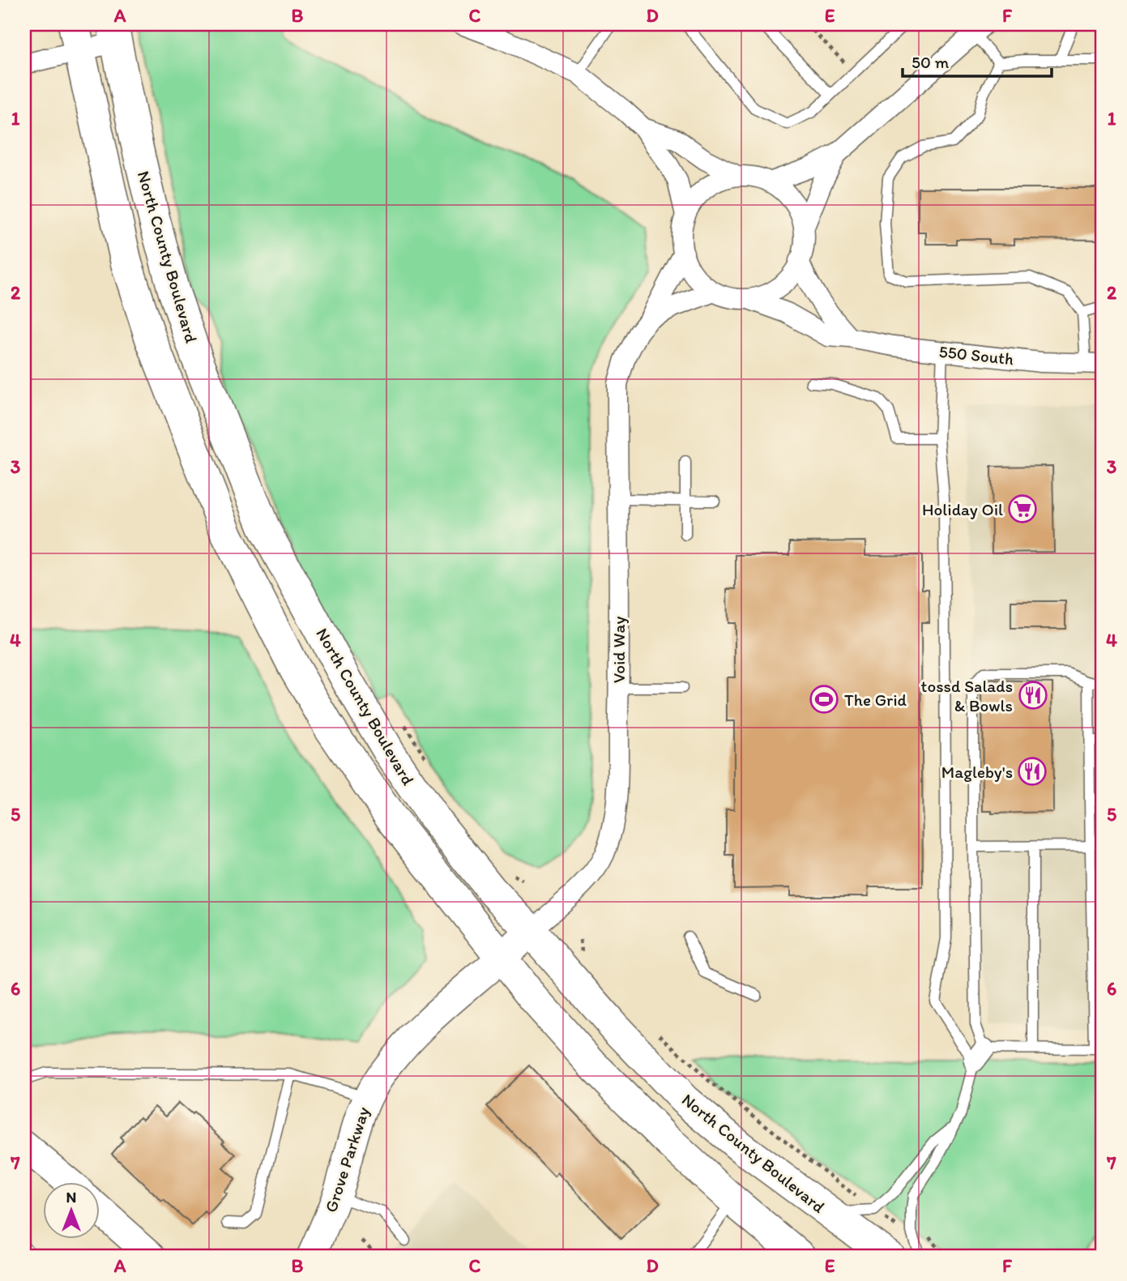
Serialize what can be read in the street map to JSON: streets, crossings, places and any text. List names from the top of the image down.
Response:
{
  "streets": {
    "main road": ["North County Boulevard"],
    "street": ["550 South", "Void Way", "Grove Parkway"]
  },
  "crossings": [
    ["North County Boulevard", "Void Way"],
    ["North County Boulevard", "Grove Parkway"],
    ["550 South", "Void Way"],
    ["Void Way", "Grove Parkway"]
  ],
  "places": {
    "supermarket": ["Holiday Oil"],
    "restaurant": ["tossd Salads & Bowls", "Magleby's"],
    "sports": ["The Grid"]
  },
  "scale_bar": "50 m",
  "north": "top",
  "grid": {
    "columns": [
      "A",
      "B",
      "C",
      "D",
      "E",
      "F"
    ],
    "rows": [
      "1",
      "2",
      "3",
      "4",
      "5",
      "6",
      "7"
    ]
  }
}
